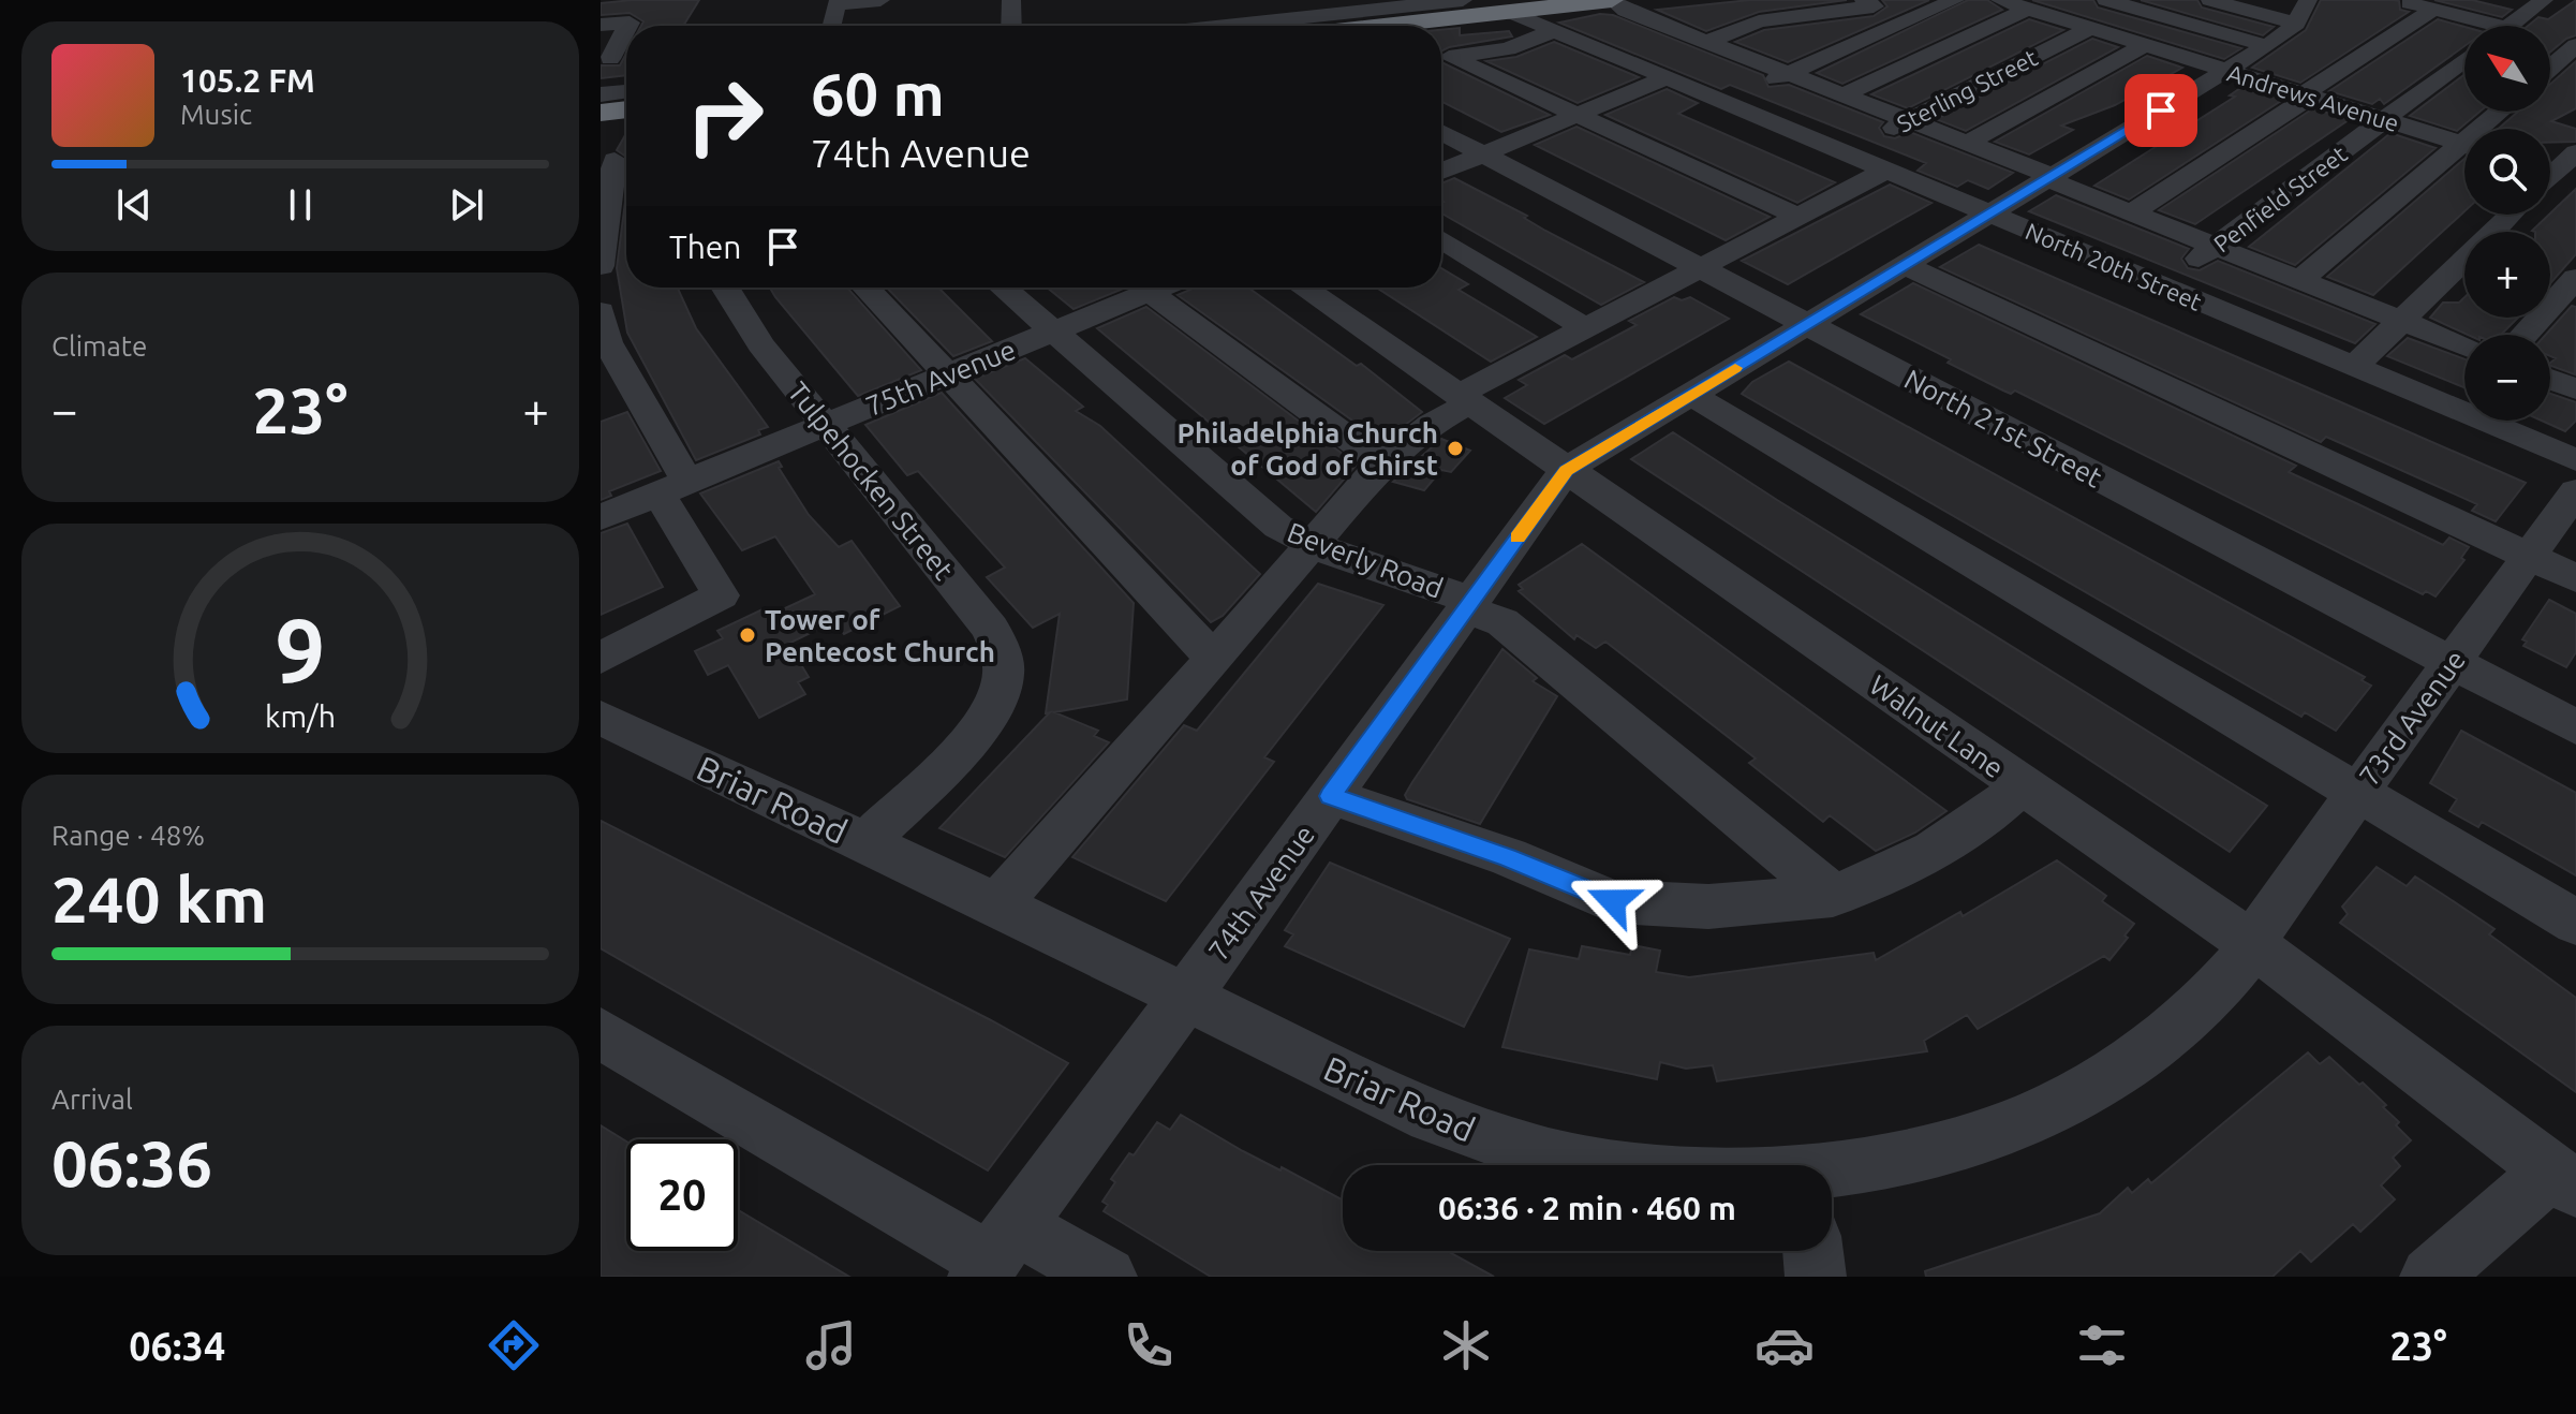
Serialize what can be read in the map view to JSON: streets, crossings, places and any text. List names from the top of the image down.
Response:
{
  "streets": {
    "street": [
      "Sterling Street",
      "Andrews Avenue",
      "Penfield Street",
      "North 20th Street",
      "75th Avenue",
      "North 21st Street",
      "Tulpehocken Street",
      "Beverly Road",
      "73rd Avenue",
      "Walnut Lane",
      "Briar Road",
      "74th Avenue"
    ]
  },
  "crossings": [
    ["Sterling Street", "Andrews Avenue"],
    ["Sterling Street", "North 20th Street"],
    ["Andrews Avenue", "Penfield Street"],
    ["Andrews Avenue", "74th Avenue"],
    ["Penfield Street", "North 20th Street"],
    ["North 20th Street", "74th Avenue"],
    ["75th Avenue", "Tulpehocken Street"],
    ["75th Avenue", "Beverly Road"],
    ["North 21st Street", "73rd Avenue"],
    ["North 21st Street", "74th Avenue"],
    ["Tulpehocken Street", "Briar Road"],
    ["Beverly Road", "74th Avenue"],
    ["73rd Avenue", "Walnut Lane"],
    ["73rd Avenue", "Briar Road"],
    ["Walnut Lane", "Briar Road"],
    ["Walnut Lane", "74th Avenue"],
    ["Briar Road", "74th Avenue"]
  ],
  "places": ["Philadelphia Church of God of Chirst", "Tower of Pentecost Church"],
  "north": "top left",
  "page": {
    "map_buttons": ["+", "−"],
    "turn": ["60 m", "74th Avenue"],
    "song": ["105.2 FM", "Music"],
    "then": "Then",
    "tile": [
      "Climate",
      ["Range · 48%", "240 km"],
      ["Arrival", "06:36"]
    ],
    "heat": ["−", "23°", "+"],
    "limit": "20",
    "trip": "06:36 · 2 min · 460 m",
    "tabs": ["06:34", "23°"],
    "gauge": ["9", "km/h"]
  }
}
